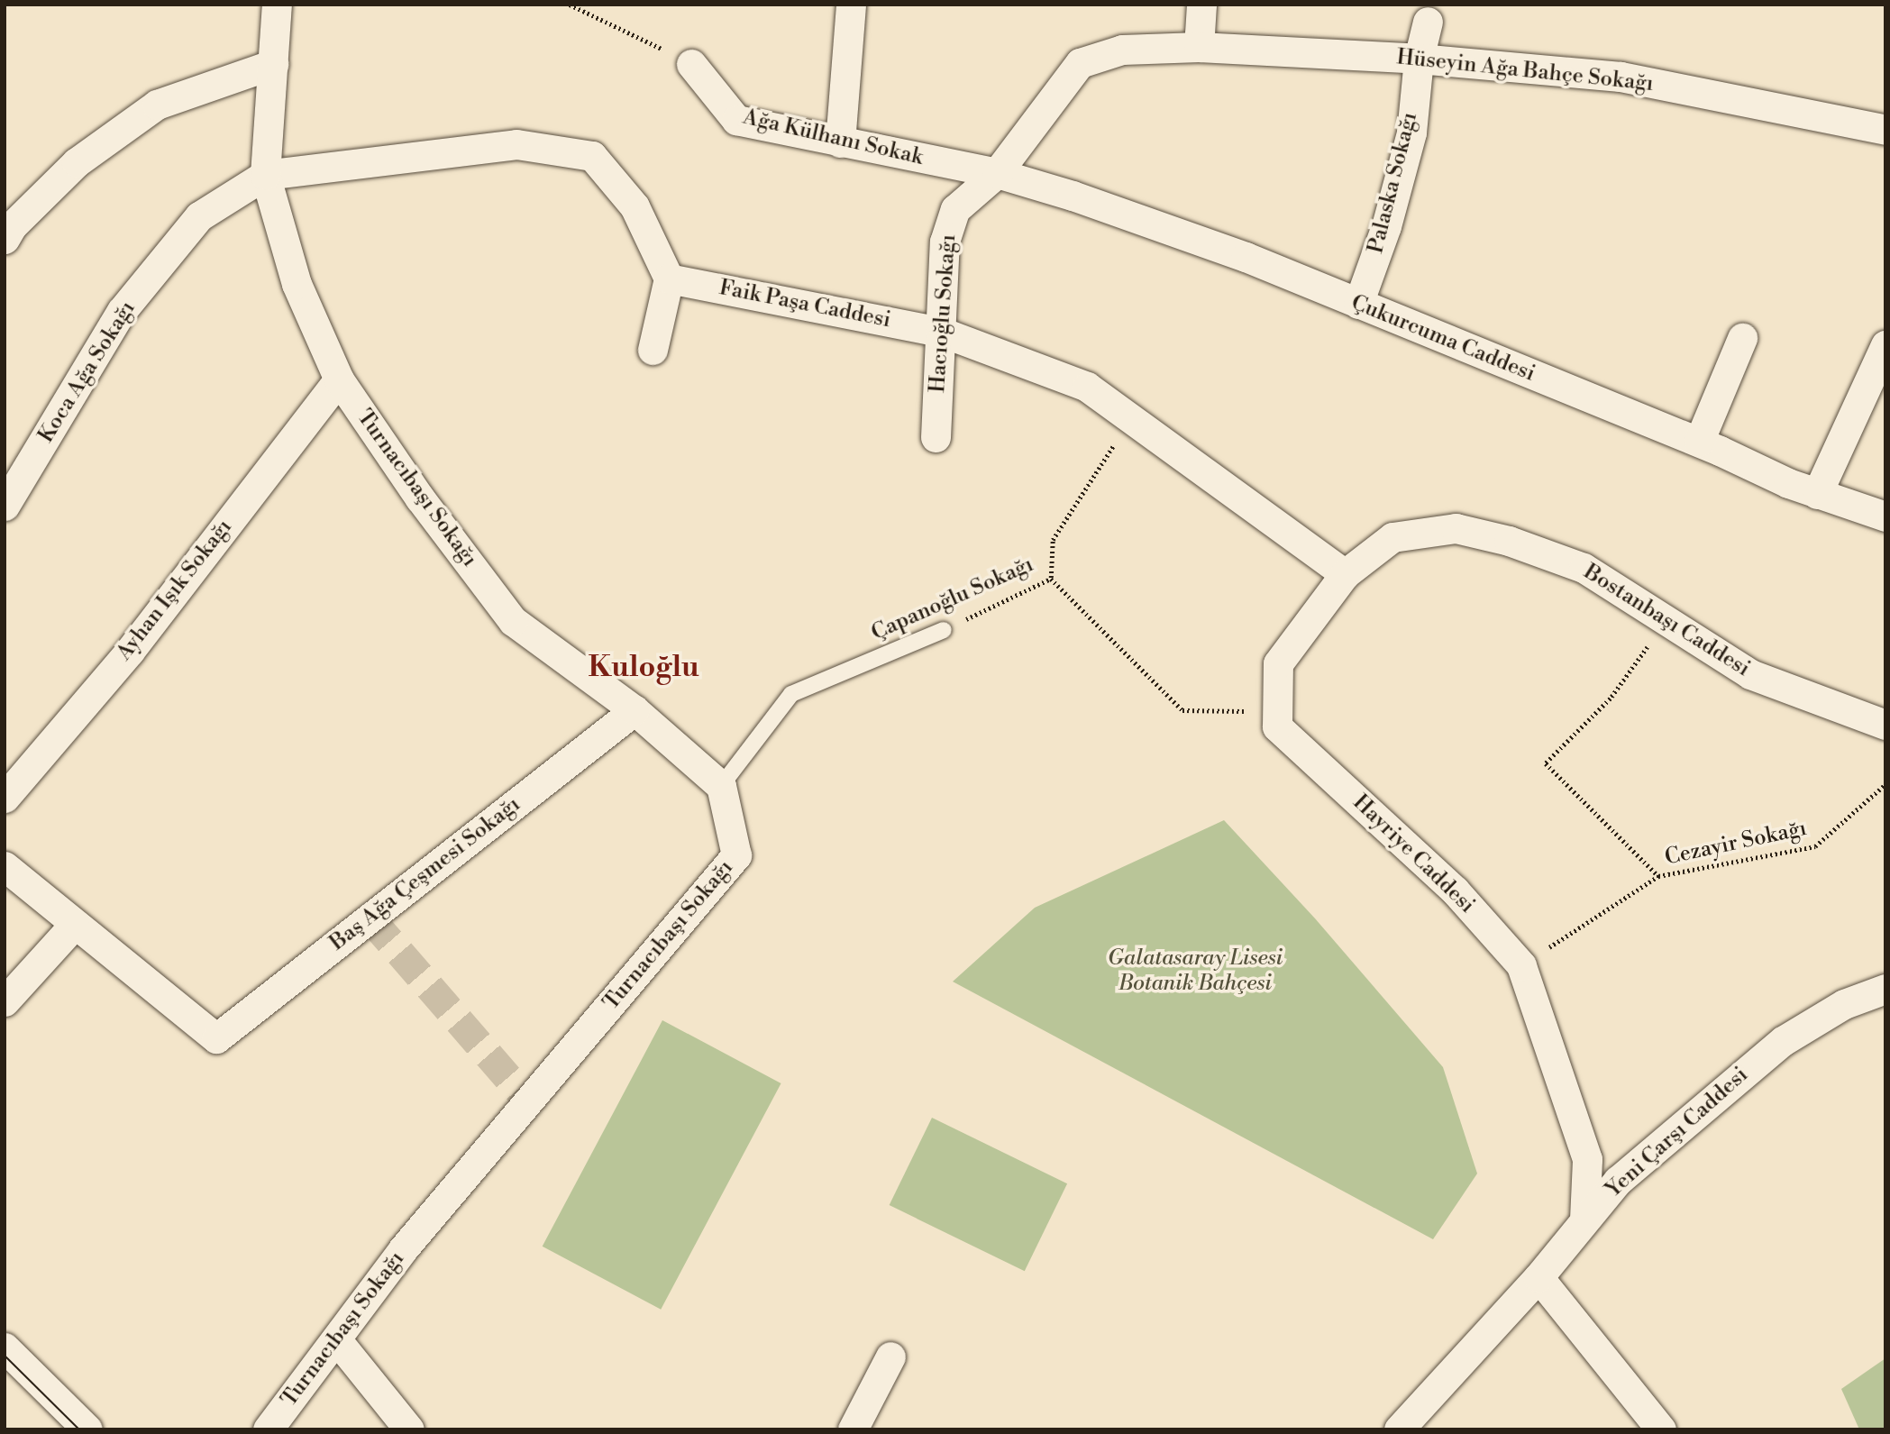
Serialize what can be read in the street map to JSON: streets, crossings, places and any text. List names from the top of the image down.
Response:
{
  "streets": {
    "street": [
      "Hüseyin Ağa Bahçe Sokağı",
      "Ağa Külhanı Sokak",
      "Palaska Sokağı",
      "Faik Paşa Caddesi",
      "Hacıoğlu Sokağı",
      "Çukurcuma Caddesi",
      "Koca Ağa Sokağı",
      "Turnacıbaşı Sokağı",
      "Ayhan Işık Sokağı",
      "Bostanbaşı Caddesi",
      "Hayriye Caddesi",
      "Baş Ağa Çeşmesi Sokağı",
      "Yeni Çarşı Caddesi"
    ],
    "lane": ["Çapanoğlu Sokağı"],
    "path": ["Cezayir Sokağı"]
  },
  "crossings": [
    ["Hüseyin Ağa Bahçe Sokağı", "Ağa Külhanı Sokak"],
    ["Hüseyin Ağa Bahçe Sokağı", "Palaska Sokağı"],
    ["Hüseyin Ağa Bahçe Sokağı", "Hacıoğlu Sokağı"],
    ["Hüseyin Ağa Bahçe Sokağı", "Çukurcuma Caddesi"],
    ["Ağa Külhanı Sokak", "Hacıoğlu Sokağı"],
    ["Ağa Külhanı Sokak", "Çukurcuma Caddesi"],
    ["Palaska Sokağı", "Çukurcuma Caddesi"],
    ["Faik Paşa Caddesi", "Hacıoğlu Sokağı"],
    ["Faik Paşa Caddesi", "Bostanbaşı Caddesi"],
    ["Faik Paşa Caddesi", "Hayriye Caddesi"],
    ["Hacıoğlu Sokağı", "Çukurcuma Caddesi"],
    ["Koca Ağa Sokağı", "Turnacıbaşı Sokağı"],
    ["Turnacıbaşı Sokağı", "Ayhan Işık Sokağı"],
    ["Turnacıbaşı Sokağı", "Çapanoğlu Sokağı"],
    ["Turnacıbaşı Sokağı", "Baş Ağa Çeşmesi Sokağı"],
    ["Çapanoğlu Sokağı", "Hayriye Caddesi"],
    ["Bostanbaşı Caddesi", "Hayriye Caddesi"],
    ["Cezayir Sokağı", "Hayriye Caddesi"],
    ["Hayriye Caddesi", "Yeni Çarşı Caddesi"]
  ],
  "districts": ["Kuloğlu"],
  "parks": ["Galatasaray Lisesi Botanik Bahçesi"]
}
